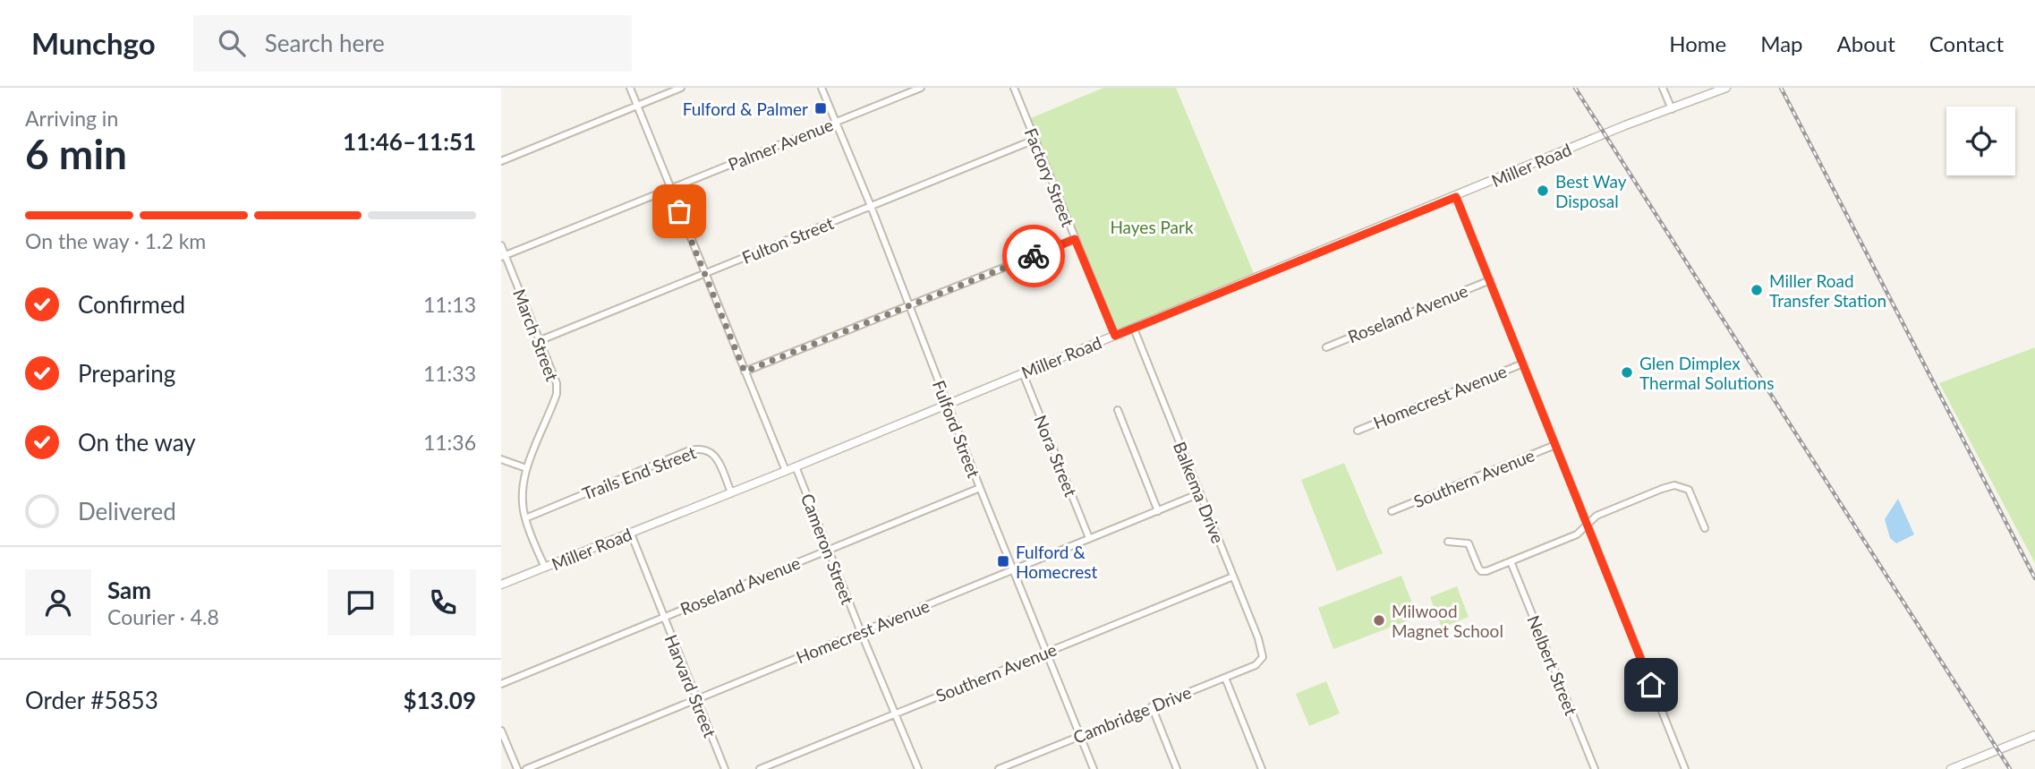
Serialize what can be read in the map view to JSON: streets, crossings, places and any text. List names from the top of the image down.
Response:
{
  "streets": {
    "street": [
      "Palmer Avenue",
      "Miller Road",
      "Factory Street",
      "Fulton Street",
      "Roseland Avenue",
      "March Street",
      "Homecrest Avenue",
      "Fulford Street",
      "Nora Street",
      "Trails End Street",
      "Southern Avenue",
      "Balkema Drive",
      "Cameron Street",
      "Nelbert Street",
      "Harvard Street",
      "Cambridge Drive"
    ]
  },
  "crossings": [
    ["Palmer Avenue", "March Street"],
    ["Palmer Avenue", "Fulford Street"],
    ["Miller Road", "Factory Street"],
    ["Miller Road", "March Street"],
    ["Miller Road", "Fulford Street"],
    ["Miller Road", "Nora Street"],
    ["Miller Road", "Trails End Street"],
    ["Miller Road", "Balkema Drive"],
    ["Miller Road", "Cameron Street"],
    ["Miller Road", "Harvard Street"],
    ["Factory Street", "Fulton Street"],
    ["Fulton Street", "March Street"],
    ["Fulton Street", "Fulford Street"],
    ["Roseland Avenue", "Fulford Street"],
    ["Roseland Avenue", "Cameron Street"],
    ["Roseland Avenue", "Harvard Street"],
    ["March Street", "Trails End Street"],
    ["Homecrest Avenue", "Fulford Street"],
    ["Homecrest Avenue", "Nora Street"],
    ["Homecrest Avenue", "Balkema Drive"],
    ["Homecrest Avenue", "Cameron Street"],
    ["Homecrest Avenue", "Harvard Street"],
    ["Fulford Street", "Southern Avenue"],
    ["Fulford Street", "Cambridge Drive"],
    ["Southern Avenue", "Balkema Drive"],
    ["Southern Avenue", "Cameron Street"],
    ["Balkema Drive", "Cambridge Drive"]
  ],
  "parks": ["Hayes Park"],
  "places": {
    "transit": ["Fulford & Palmer", "Fulford & Homecrest"],
    "other": [
      "Best Way Disposal",
      "Miller Road Transfer Station",
      "Glen Dimplex Thermal Solutions",
      "Milwood Magnet School"
    ]
  },
  "page": {
    "header": "Munchgo",
    "search": "Search here",
    "nav": [
      "Home",
      "Map",
      "About",
      "Contact"
    ],
    "heading": ["6 min", "Arriving in", "11:46–11:51"],
    "panel": [
      "Sam",
      "Courier · 4.8",
      "Order #5853",
      "$13.09"
    ],
    "bar": "On the way · 1.2 km",
    "list": [
      ["Confirmed", "11:13"],
      ["Preparing", "11:33"],
      ["On the way", "11:36"],
      "Delivered"
    ]
  }
}
